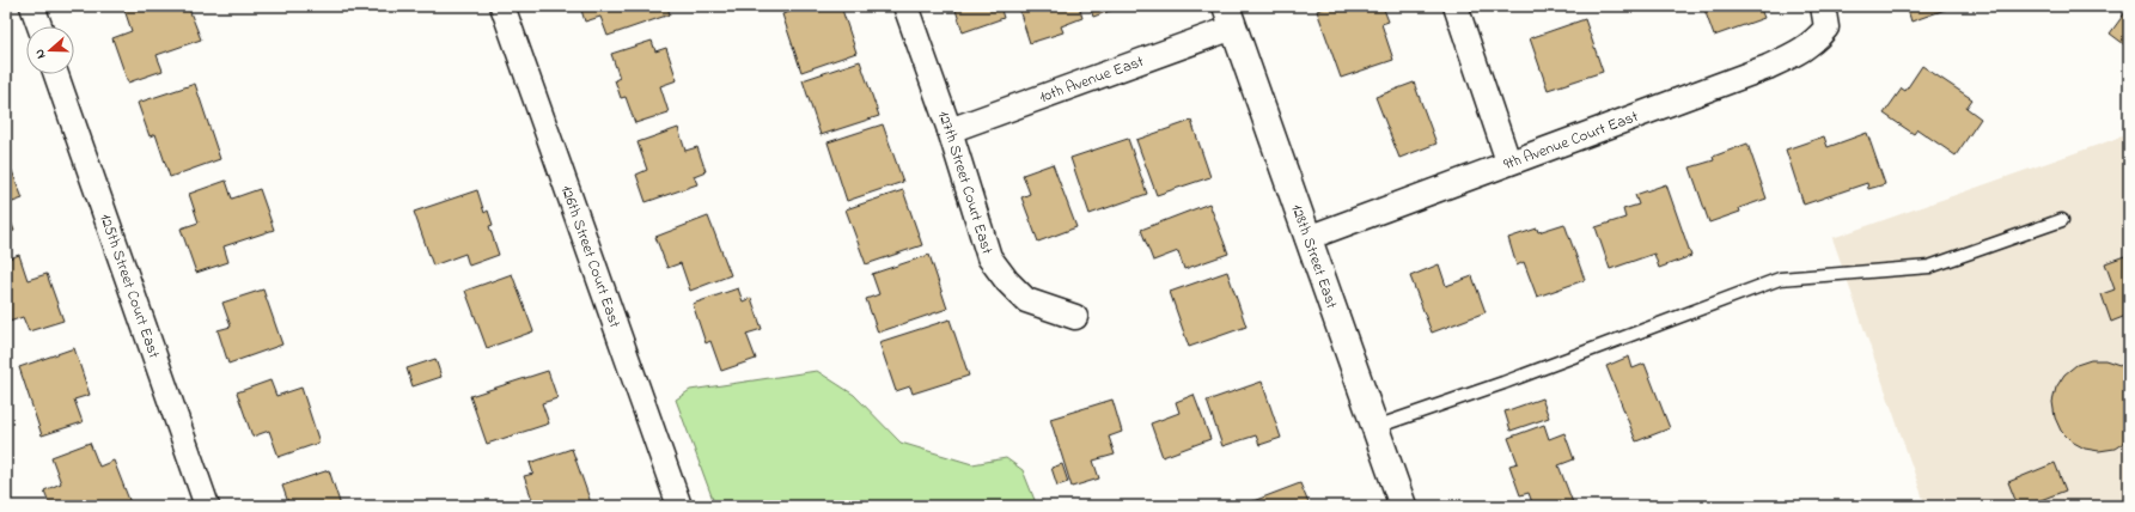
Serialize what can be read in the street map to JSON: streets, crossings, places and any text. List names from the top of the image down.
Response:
{
  "streets": {
    "street": [
      "10th Avenue East",
      "9th Avenue Court East",
      "127th Street Court East",
      "126th Street Court East",
      "128th Street East",
      "125th Street Court East"
    ]
  },
  "crossings": [
    ["10th Avenue East", "127th Street Court East"],
    ["10th Avenue East", "128th Street East"],
    ["9th Avenue Court East", "128th Street East"]
  ],
  "north": "left"
}
